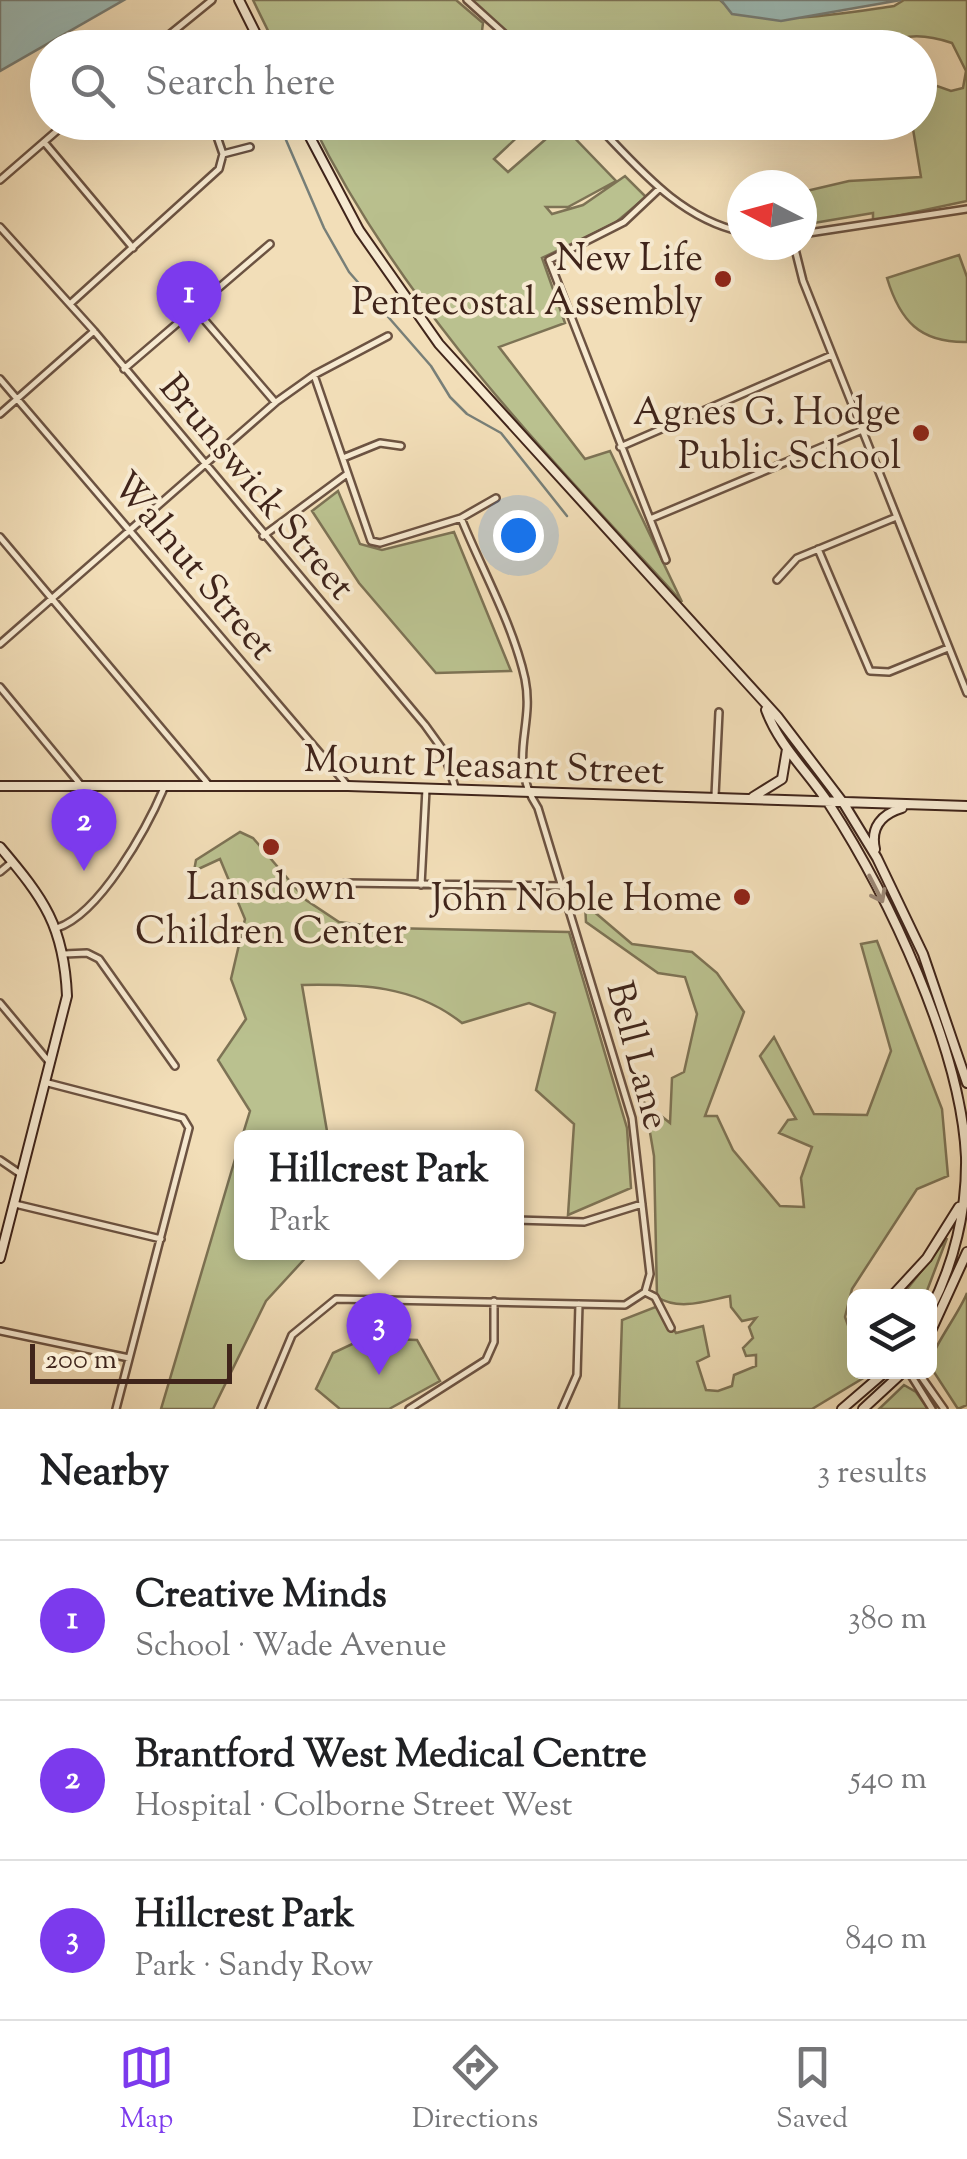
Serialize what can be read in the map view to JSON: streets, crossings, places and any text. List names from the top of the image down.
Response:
{
  "streets": {
    "main road": ["Mount Pleasant Street"],
    "street": ["Brunswick Street", "Walnut Street", "Bell Lane"]
  },
  "crossings": [
    ["Brunswick Street", "Mount Pleasant Street"],
    ["Walnut Street", "Mount Pleasant Street"],
    ["Mount Pleasant Street", "Bell Lane"]
  ],
  "places": [
    "New Life Pentecostal Assembly",
    "Agnes G. Hodge Public School",
    "Lansdown Children Center",
    "John Noble Home"
  ],
  "scale_bar": "200 m",
  "north": "left",
  "page": {
    "search": "Search here",
    "pins": ["1", "2", "3"],
    "popup": ["Hillcrest Park", "Park"],
    "scale": "200 m",
    "heading": ["Nearby", "3 results"],
    "list": [
      {
        "mark": "1",
        "name": "Creative Minds",
        "note": "School · Wade Avenue",
        "value": "380 m"
      },
      {
        "mark": "2",
        "name": "Brantford West Medical Centre",
        "note": "Hospital · Colborne Street West",
        "value": "540 m"
      },
      {
        "mark": "3",
        "name": "Hillcrest Park",
        "note": "Park · Sandy Row",
        "value": "840 m"
      }
    ],
    "nav": ["Map", "Directions", "Saved"]
  }
}
